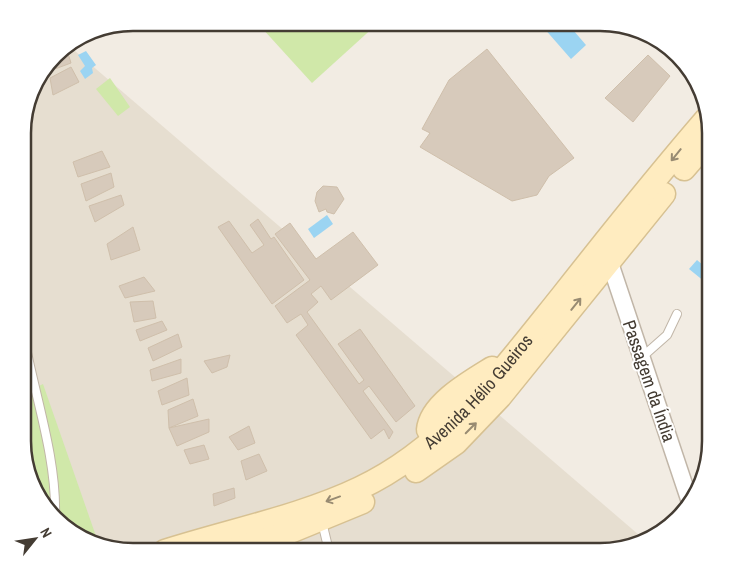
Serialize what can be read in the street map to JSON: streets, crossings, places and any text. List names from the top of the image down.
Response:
{
  "streets": {
    "main road": ["Avenida Hélio Gueiros"],
    "street": ["Passagem da Índia"]
  },
  "crossings": [
    ["Passagem da Índia", "Avenida Hélio Gueiros"]
  ],
  "north": "top right"
}
